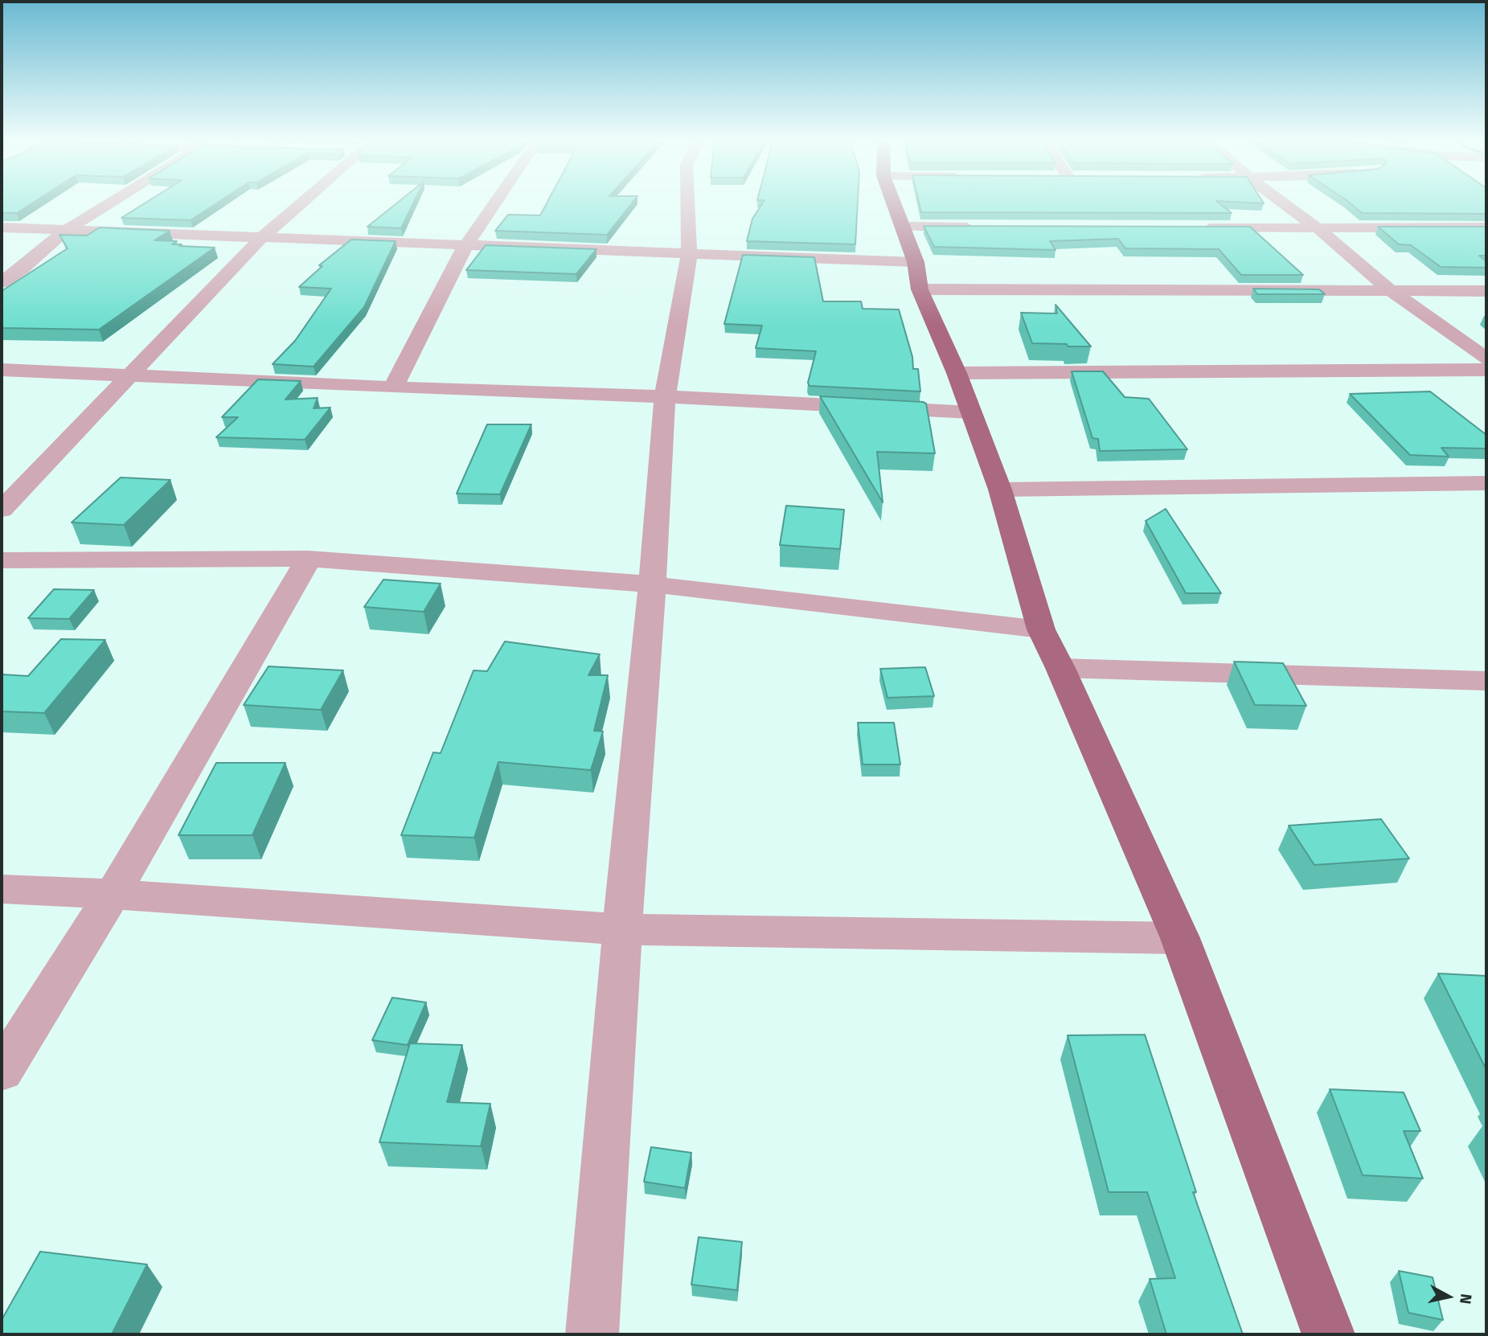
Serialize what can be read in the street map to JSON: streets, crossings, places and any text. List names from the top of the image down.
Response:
{
  "north": "right"
}
